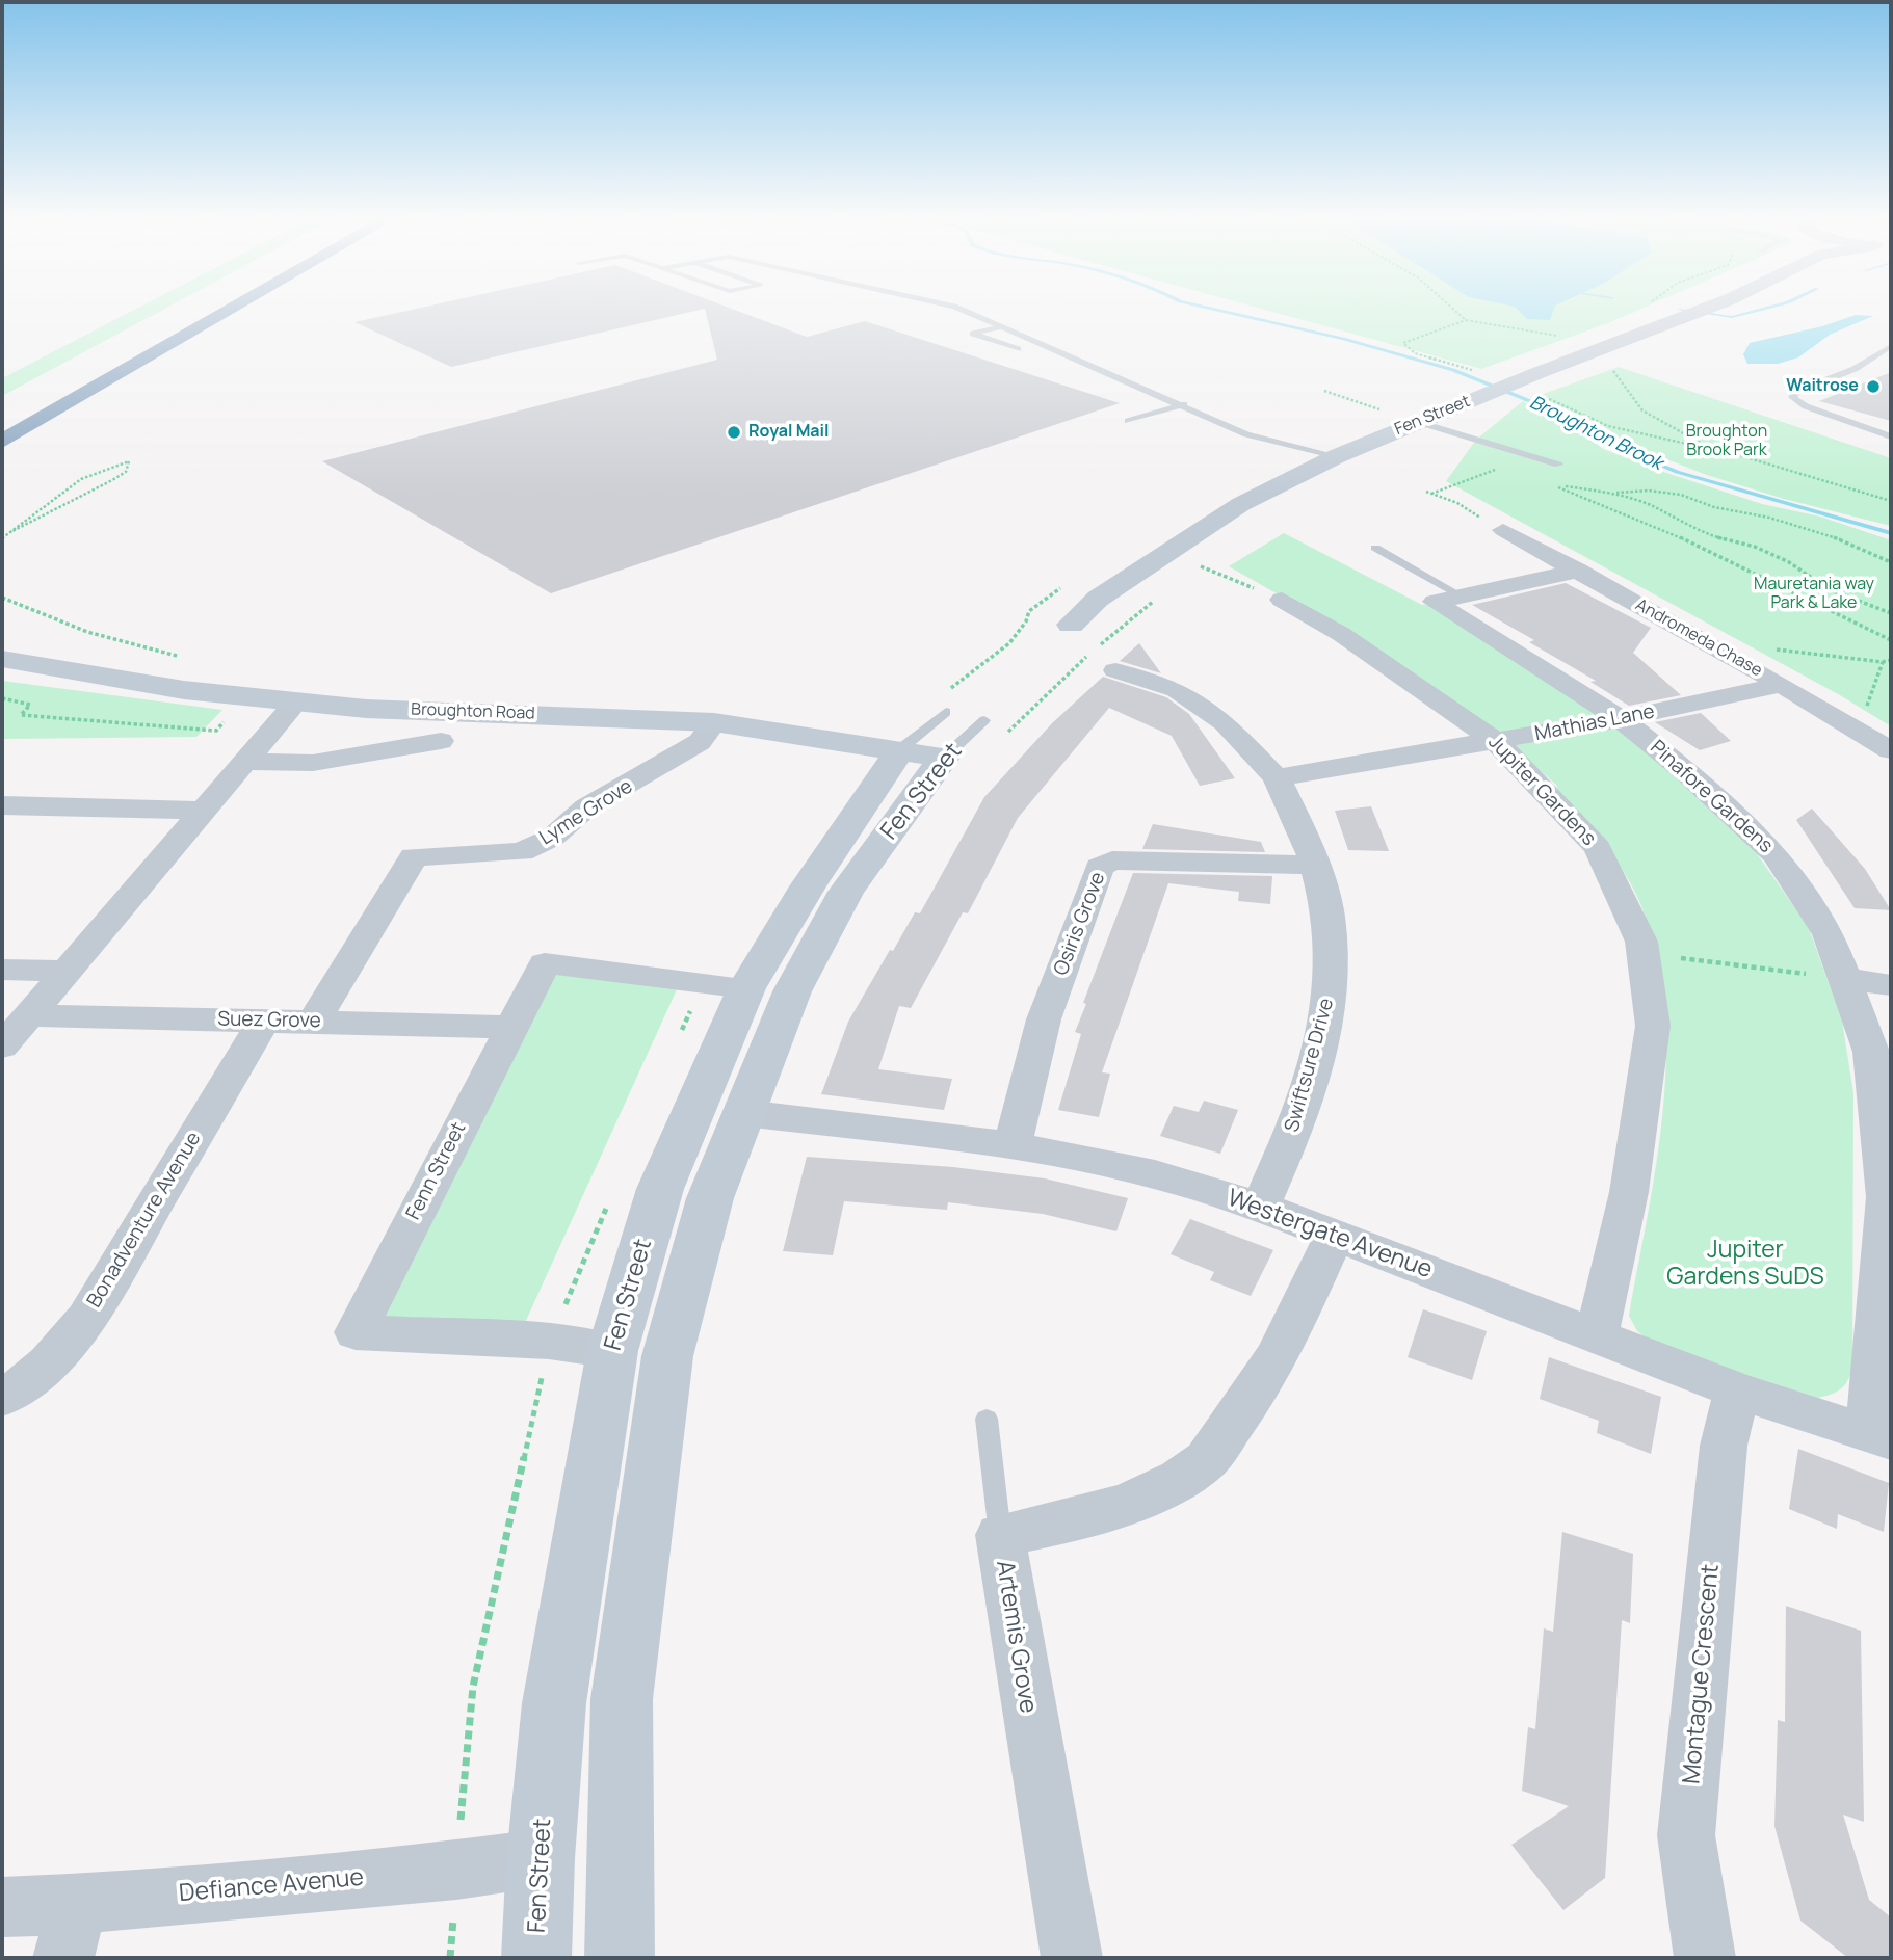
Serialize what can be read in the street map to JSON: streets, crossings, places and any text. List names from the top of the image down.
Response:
{
  "streets": {
    "street": [
      "Fen Street",
      "Andromeda Chase",
      "Broughton Road",
      "Mathias Lane",
      "Jupiter Gardens",
      "Pinafore Gardens",
      "Lyme Grove",
      "Osiris Grove",
      "Suez Grove",
      "Swiftsure Drive",
      "Fenn Street",
      "Bonadventure Avenue",
      "Westergate Avenue",
      "Artemis Grove",
      "Montague Crescent",
      "Defiance Avenue"
    ]
  },
  "crossings": [
    ["Fen Street", "Broughton Road"],
    ["Fen Street", "Fenn Street"],
    ["Fen Street", "Westergate Avenue"],
    ["Fen Street", "Defiance Avenue"],
    ["Andromeda Chase", "Mathias Lane"],
    ["Broughton Road", "Lyme Grove"],
    ["Mathias Lane", "Jupiter Gardens"],
    ["Mathias Lane", "Pinafore Gardens"],
    ["Mathias Lane", "Swiftsure Drive"],
    ["Jupiter Gardens", "Westergate Avenue"],
    ["Pinafore Gardens", "Westergate Avenue"],
    ["Lyme Grove", "Suez Grove"],
    ["Osiris Grove", "Swiftsure Drive"],
    ["Osiris Grove", "Westergate Avenue"],
    ["Suez Grove", "Fenn Street"],
    ["Suez Grove", "Bonadventure Avenue"],
    ["Swiftsure Drive", "Westergate Avenue"],
    ["Westergate Avenue", "Artemis Grove"],
    ["Westergate Avenue", "Montague Crescent"]
  ],
  "water": ["Broughton Brook"],
  "parks": ["Broughton Brook Park", "Mauretania way Park & Lake", "Jupiter Gardens SuDS"],
  "places": ["Waitrose", "Royal Mail"]
}
